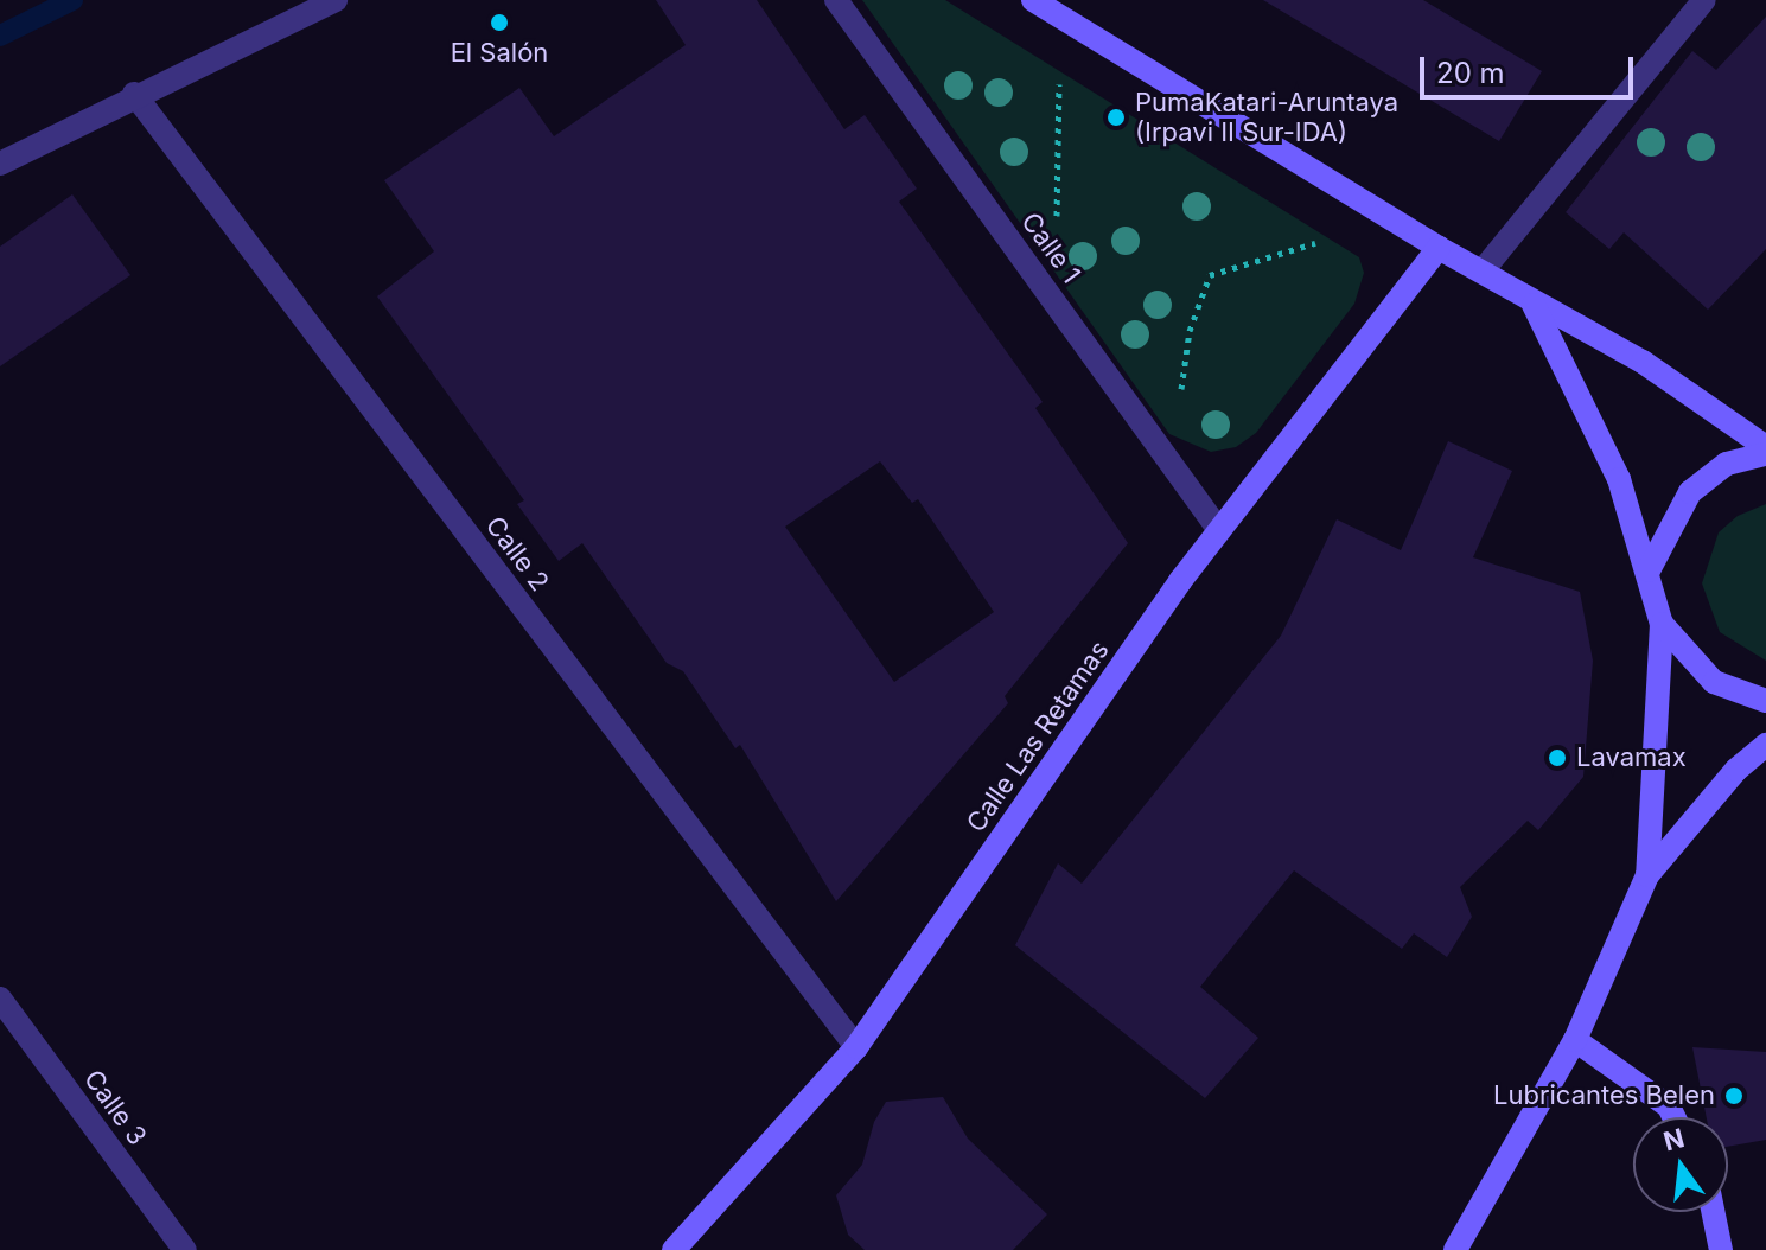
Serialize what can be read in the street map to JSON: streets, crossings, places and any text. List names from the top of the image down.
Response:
{
  "streets": {
    "main road": ["Calle Las Retamas"],
    "street": ["Calle 1", "Calle 2", "Calle 3"]
  },
  "crossings": [
    ["Calle 1", "Calle Las Retamas"],
    ["Calle 2", "Calle Las Retamas"]
  ],
  "places": [
    "El Salón",
    "PumaKatari-Aruntaya (Irpavi II Sur-IDA)",
    "Lavamax",
    "Lubricantes Belen"
  ],
  "scale_bar": "20 m",
  "north": "top"
}
